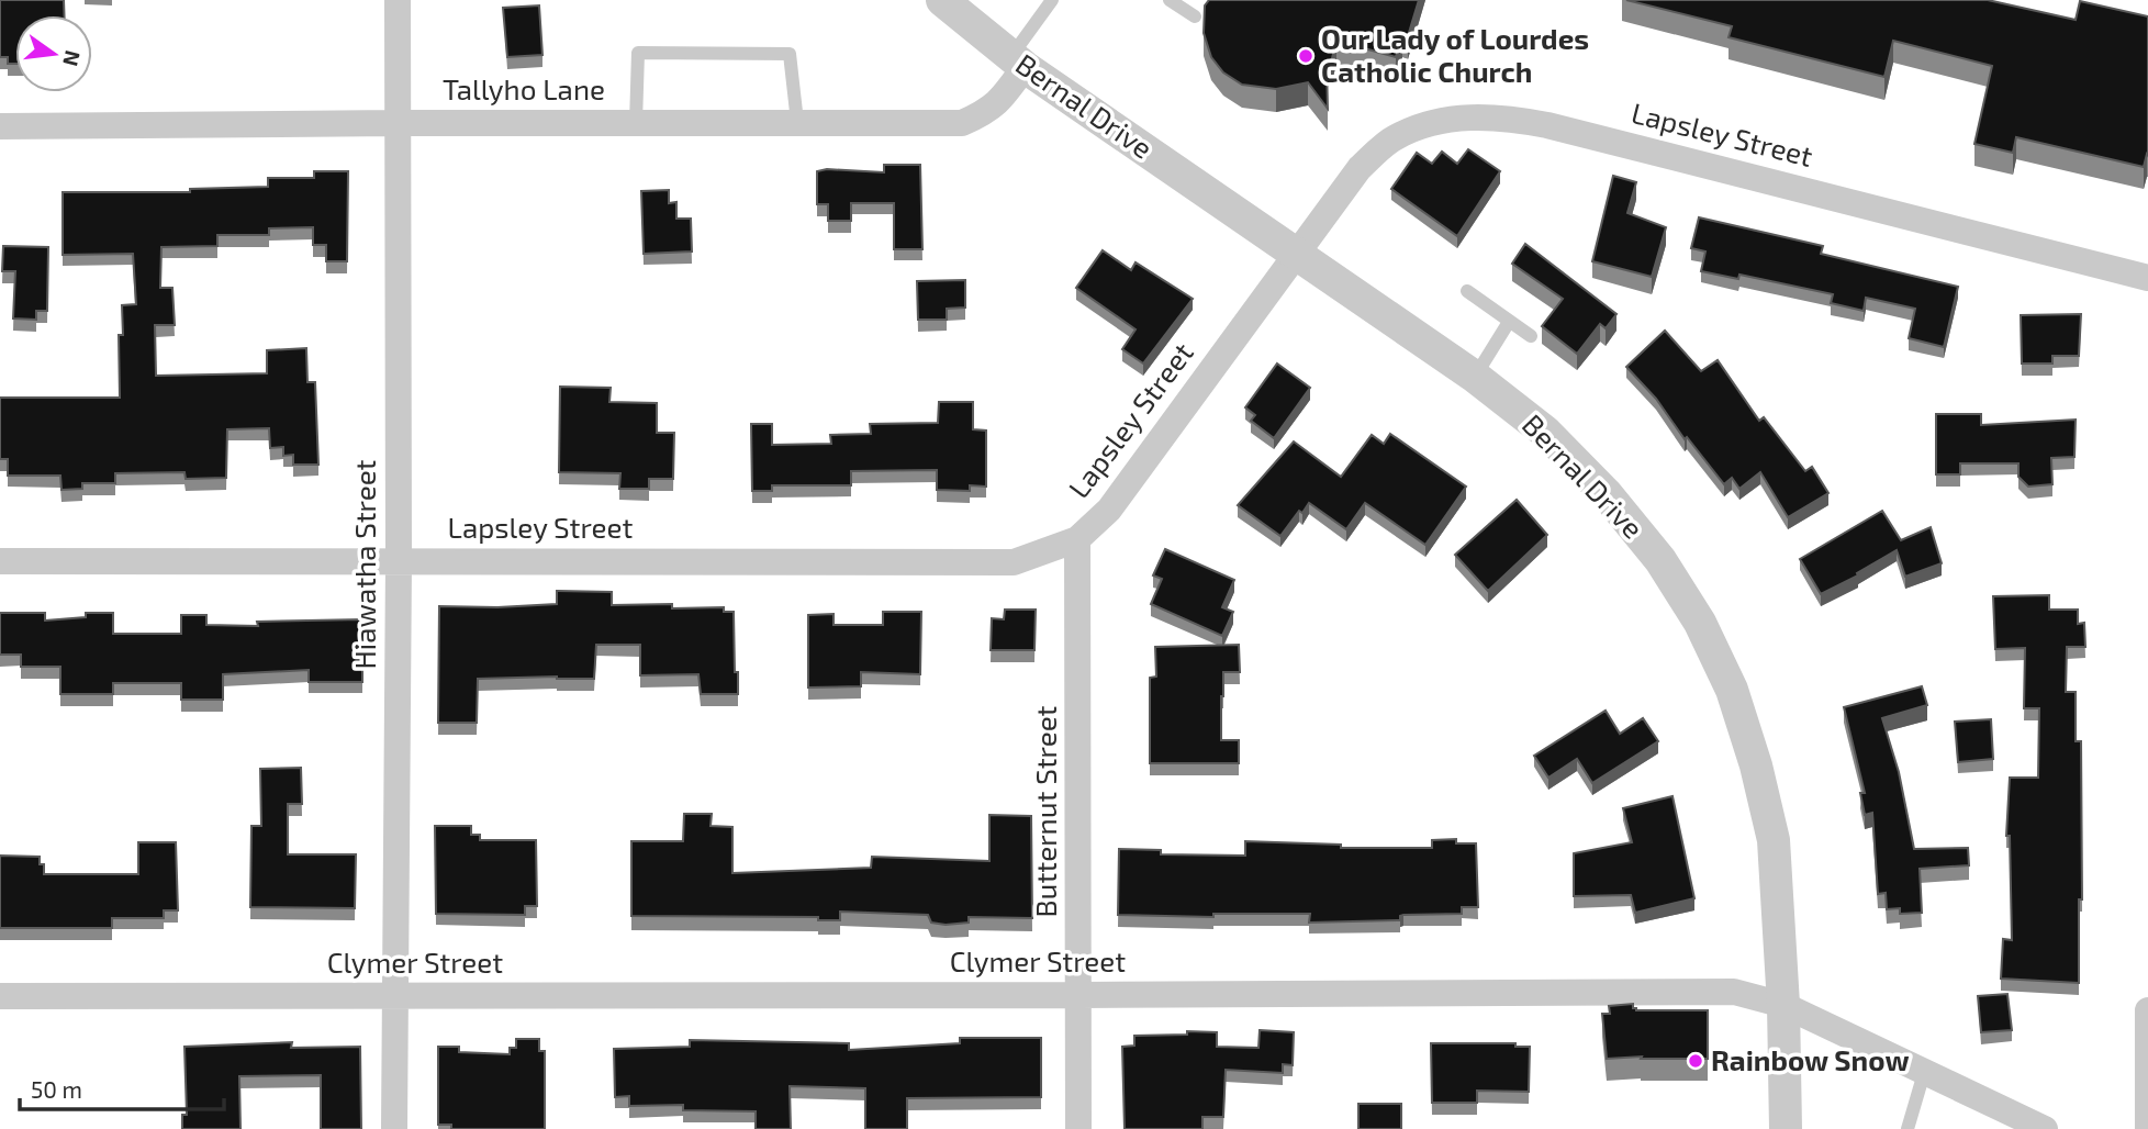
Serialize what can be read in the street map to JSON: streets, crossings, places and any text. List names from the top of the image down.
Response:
{
  "streets": {
    "street": [
      "Tallyho Lane",
      "Bernal Drive",
      "Lapsley Street",
      "Hiawatha Street",
      "Butternut Street",
      "Clymer Street"
    ]
  },
  "crossings": [
    ["Tallyho Lane", "Bernal Drive"],
    ["Tallyho Lane", "Hiawatha Street"],
    ["Bernal Drive", "Lapsley Street"],
    ["Bernal Drive", "Clymer Street"],
    ["Lapsley Street", "Hiawatha Street"],
    ["Lapsley Street", "Butternut Street"],
    ["Hiawatha Street", "Clymer Street"],
    ["Butternut Street", "Clymer Street"]
  ],
  "places": ["Our Lady of Lourdes Catholic Church", "Rainbow Snow"],
  "scale_bar": "50 m",
  "north": "right"
}
